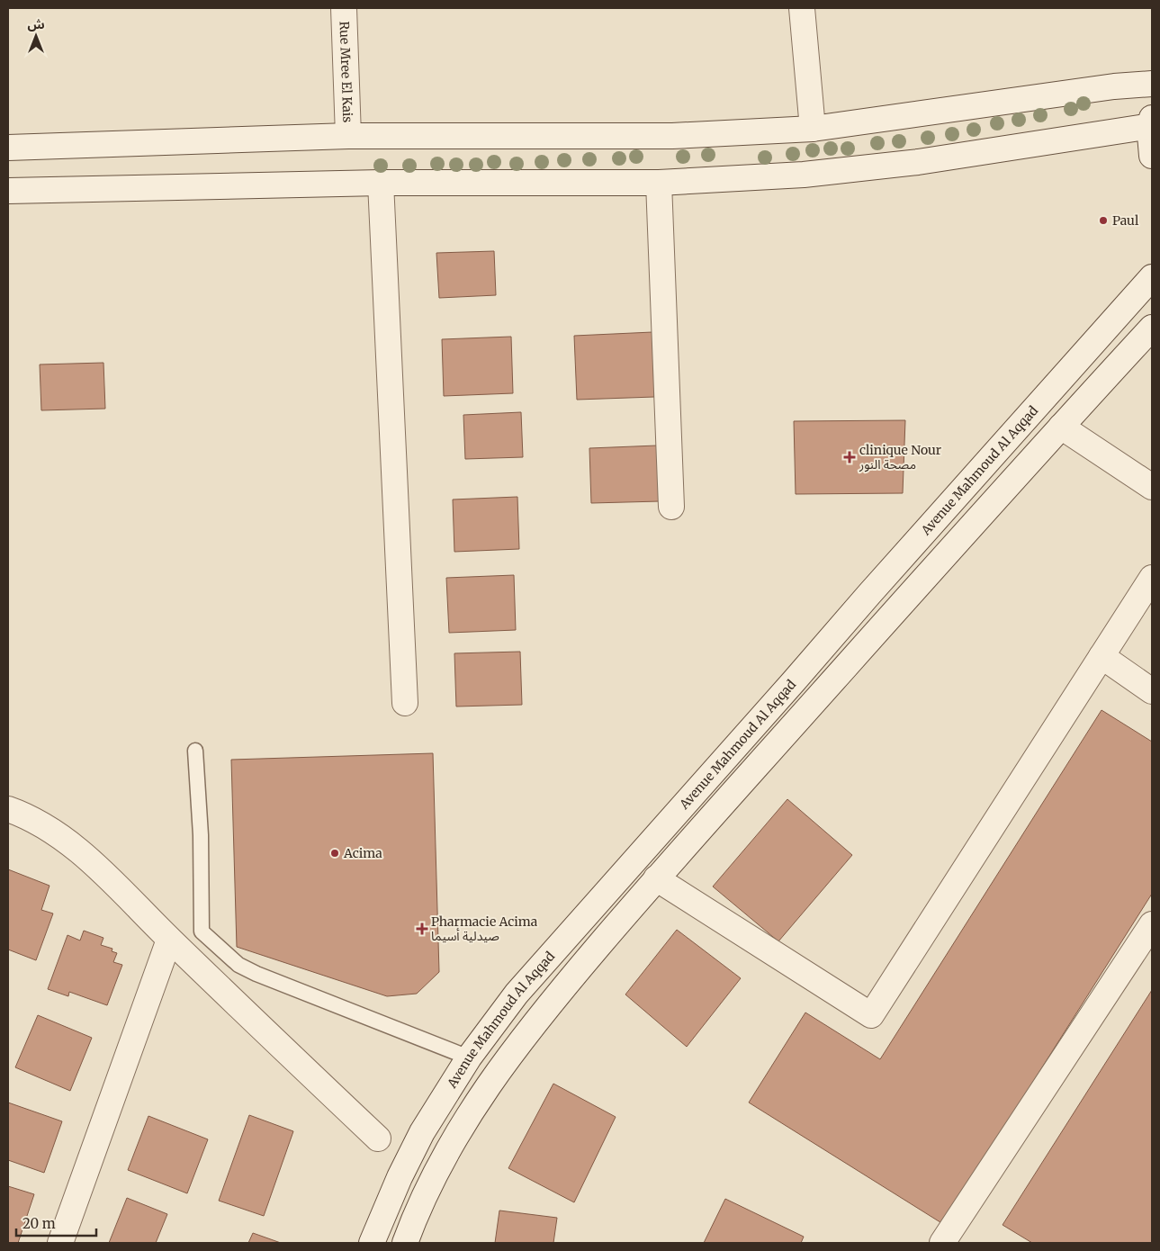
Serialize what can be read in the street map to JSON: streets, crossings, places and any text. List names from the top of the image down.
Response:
{
  "streets": {
    "main road": ["Rue Mree El Kais", "Avenue Mahmoud Al Aqqad"]
  },
  "places": {
    "other": ["Paul", "Acima"],
    "health": ["clinique Nour مصحة النور", "Pharmacie Acima صيدلية أسيما"]
  },
  "scale_bar": "20 m",
  "north": "top"
}
